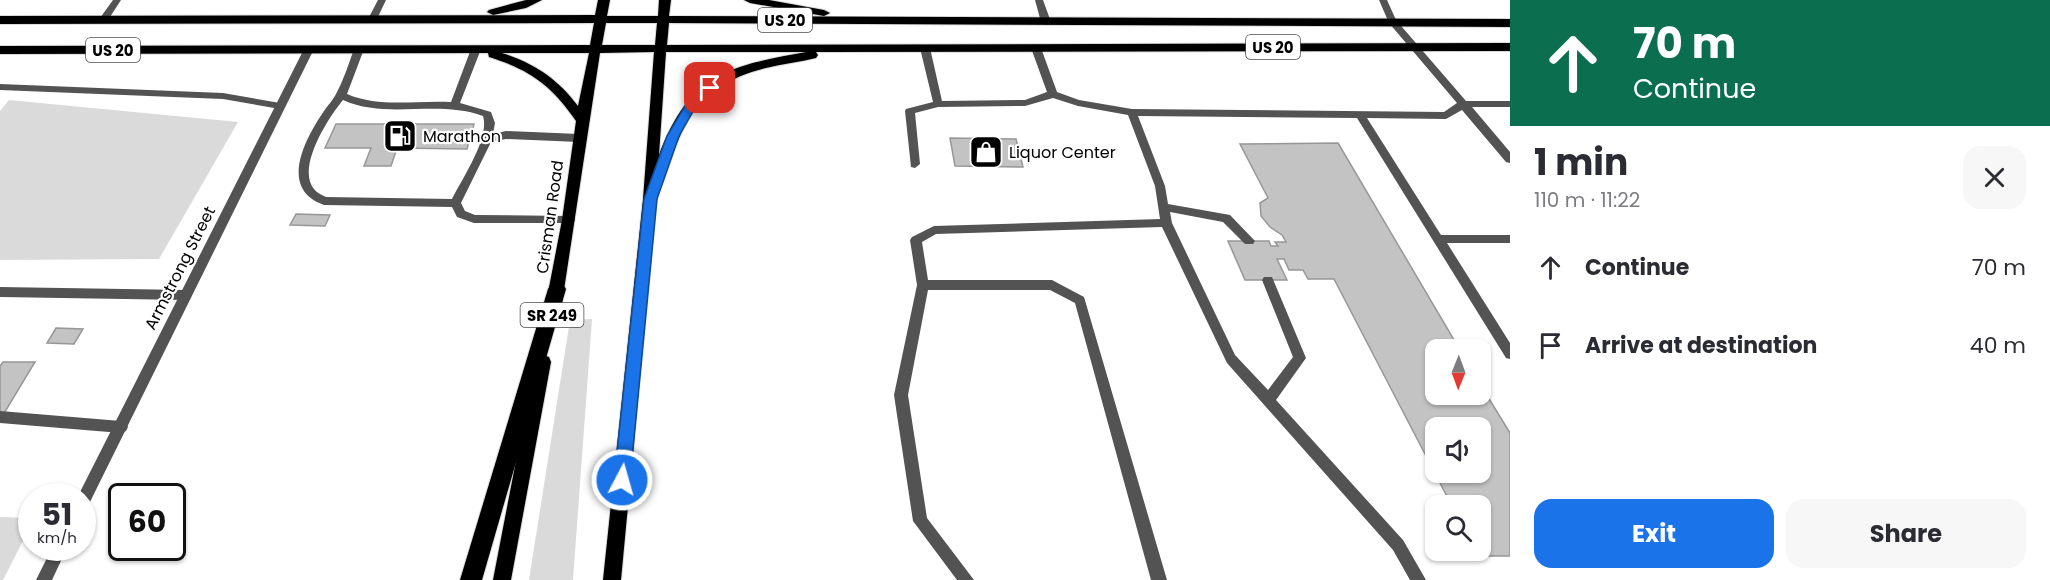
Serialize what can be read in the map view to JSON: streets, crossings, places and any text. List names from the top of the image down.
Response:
{
  "streets": {
    "main road": ["US 20", "Crisman Road", "SR 249"],
    "street": ["Armstrong Street"]
  },
  "crossings": [
    ["US 20", "Crisman Road"],
    ["US 20", "Armstrong Street"]
  ],
  "places": {
    "fuel station": ["Marathon"],
    "shop": ["Liquor Center"]
  },
  "north": "bottom",
  "page": {
    "turn": ["70 m", "Continue"],
    "heading": ["1 min", "110 m · 11:22"],
    "list": [
      {
        "name": "Continue",
        "value": "70 m"
      },
      {
        "name": "Arrive at destination",
        "value": "40 m"
      }
    ],
    "speed": "51 km/h",
    "limit": "60",
    "buttons": ["Exit", "Share"]
  }
}
